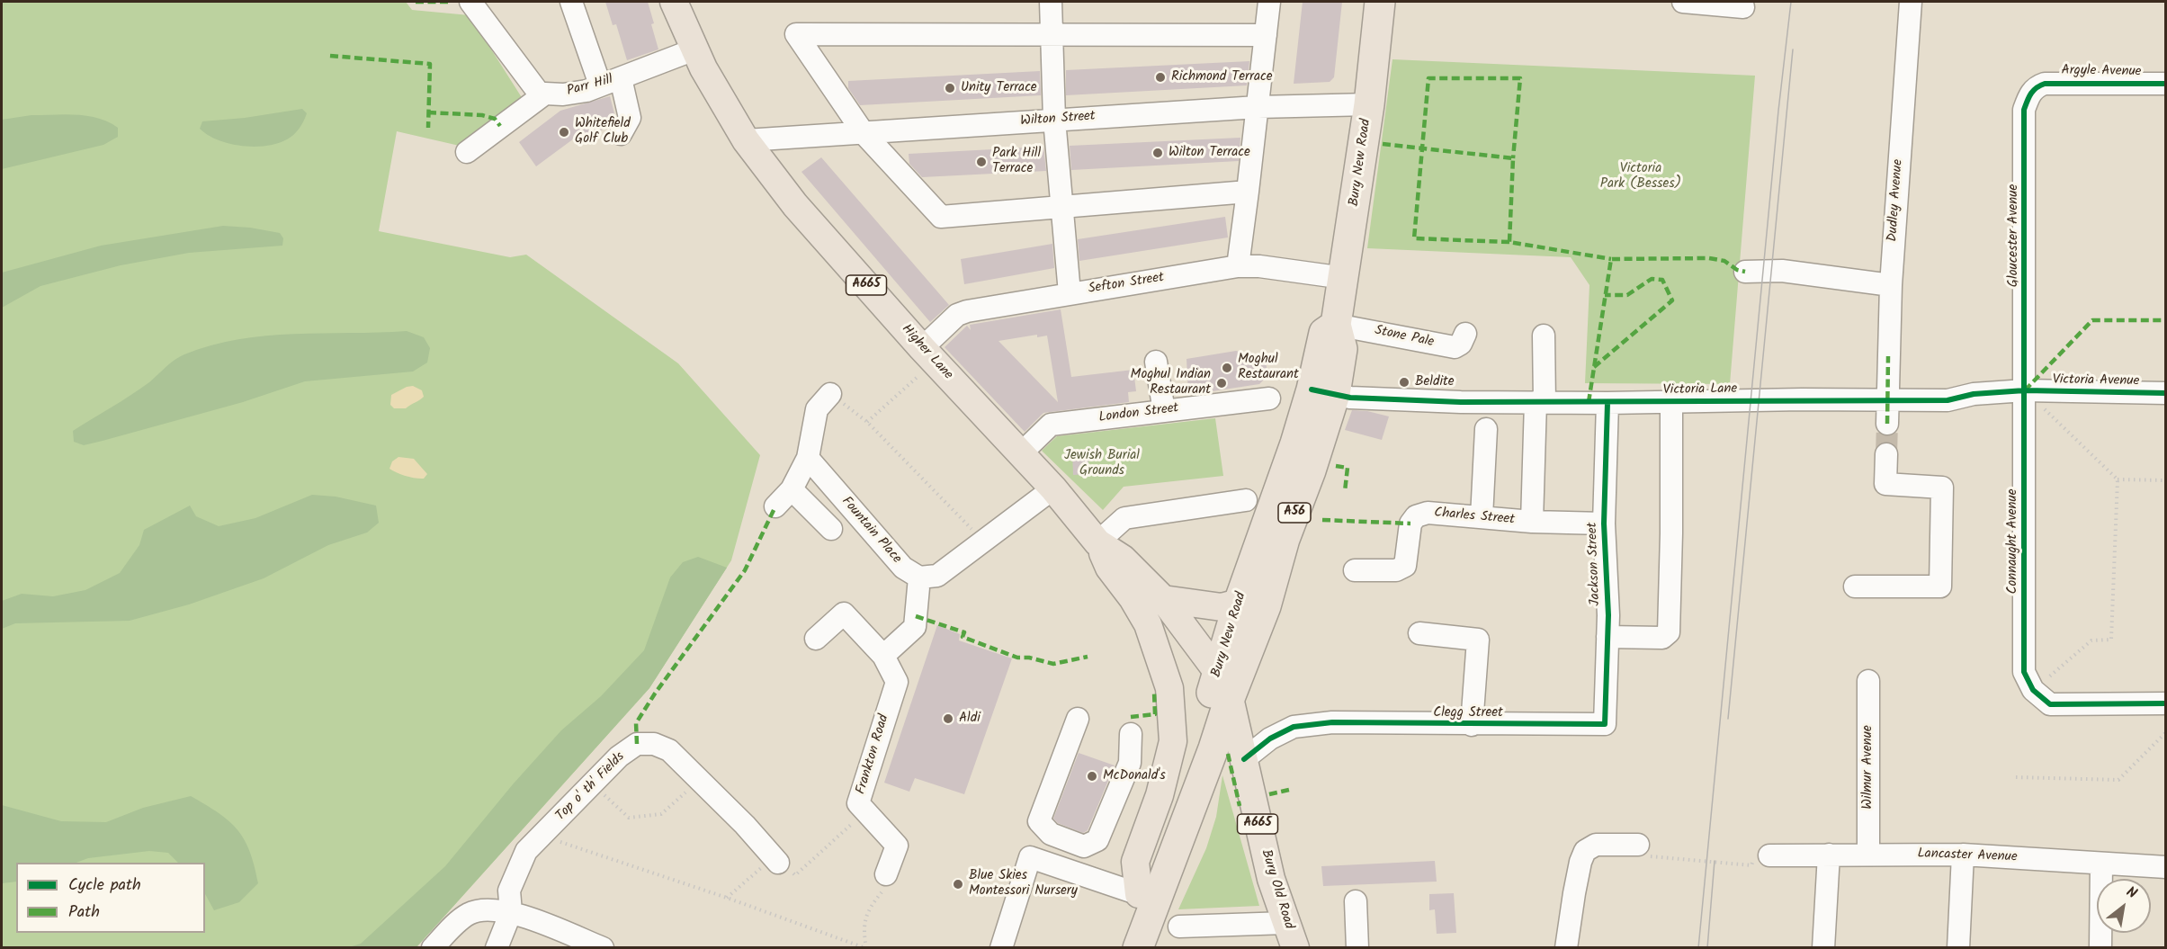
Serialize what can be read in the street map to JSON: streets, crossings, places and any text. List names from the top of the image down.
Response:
{
  "streets": {
    "highway": ["Bury New Road", "A56"],
    "main road": ["A665", "Higher Lane", "Bury Old Road"],
    "street": [
      "Argyle Avenue",
      "Parr Hill",
      "Wilton Street",
      "Dudley Avenue",
      "Gloucester Avenue",
      "Sefton Street",
      "Stone Pale",
      "Victoria Avenue",
      "Victoria Lane",
      "London Street",
      "Charles Street",
      "Fountain Place",
      "Connaught Avenue",
      "Jackson Street",
      "Clegg Street",
      "Frankton Road",
      "Wilmur Avenue",
      "Top o' th' Fields",
      "Lancaster Avenue"
    ]
  },
  "crossings": [
    ["Argyle Avenue", "Gloucester Avenue"],
    ["Parr Hill", "Higher Lane"],
    ["Wilton Street", "Bury New Road"],
    ["Wilton Street", "Higher Lane"],
    ["Bury New Road", "Sefton Street"],
    ["Bury New Road", "Stone Pale"],
    ["Bury New Road", "Higher Lane"],
    ["Bury New Road", "Victoria Lane"],
    ["Bury New Road", "Bury Old Road"],
    ["Dudley Avenue", "Victoria Lane"],
    ["Gloucester Avenue", "Victoria Avenue"],
    ["Gloucester Avenue", "Victoria Lane"],
    ["Gloucester Avenue", "Connaught Avenue"],
    ["Sefton Street", "Higher Lane"],
    ["Higher Lane", "London Street"],
    ["Higher Lane", "Bury Old Road"],
    ["Victoria Avenue", "Victoria Lane"],
    ["Victoria Avenue", "Connaught Avenue"],
    ["Victoria Lane", "Connaught Avenue"],
    ["Victoria Lane", "Jackson Street"],
    ["Charles Street", "Jackson Street"],
    ["Jackson Street", "Clegg Street"],
    ["Clegg Street", "Bury Old Road"],
    ["Wilmur Avenue", "Lancaster Avenue"]
  ],
  "parks": ["Victoria Park (Besses)", "Jewish Burial Grounds"],
  "places": [
    "Richmond Terrace",
    "Unity Terrace",
    "Whitefield Golf Club",
    "Wilton Terrace",
    "Park Hill Terrace",
    "Moghul Restaurant",
    "Beldite",
    "Moghul Indian Restaurant",
    "Aldi",
    "McDonald's",
    "Blue Skies Montessori Nursery"
  ],
  "legend": ["Cycle path", "Path"],
  "north": "top right"
}
